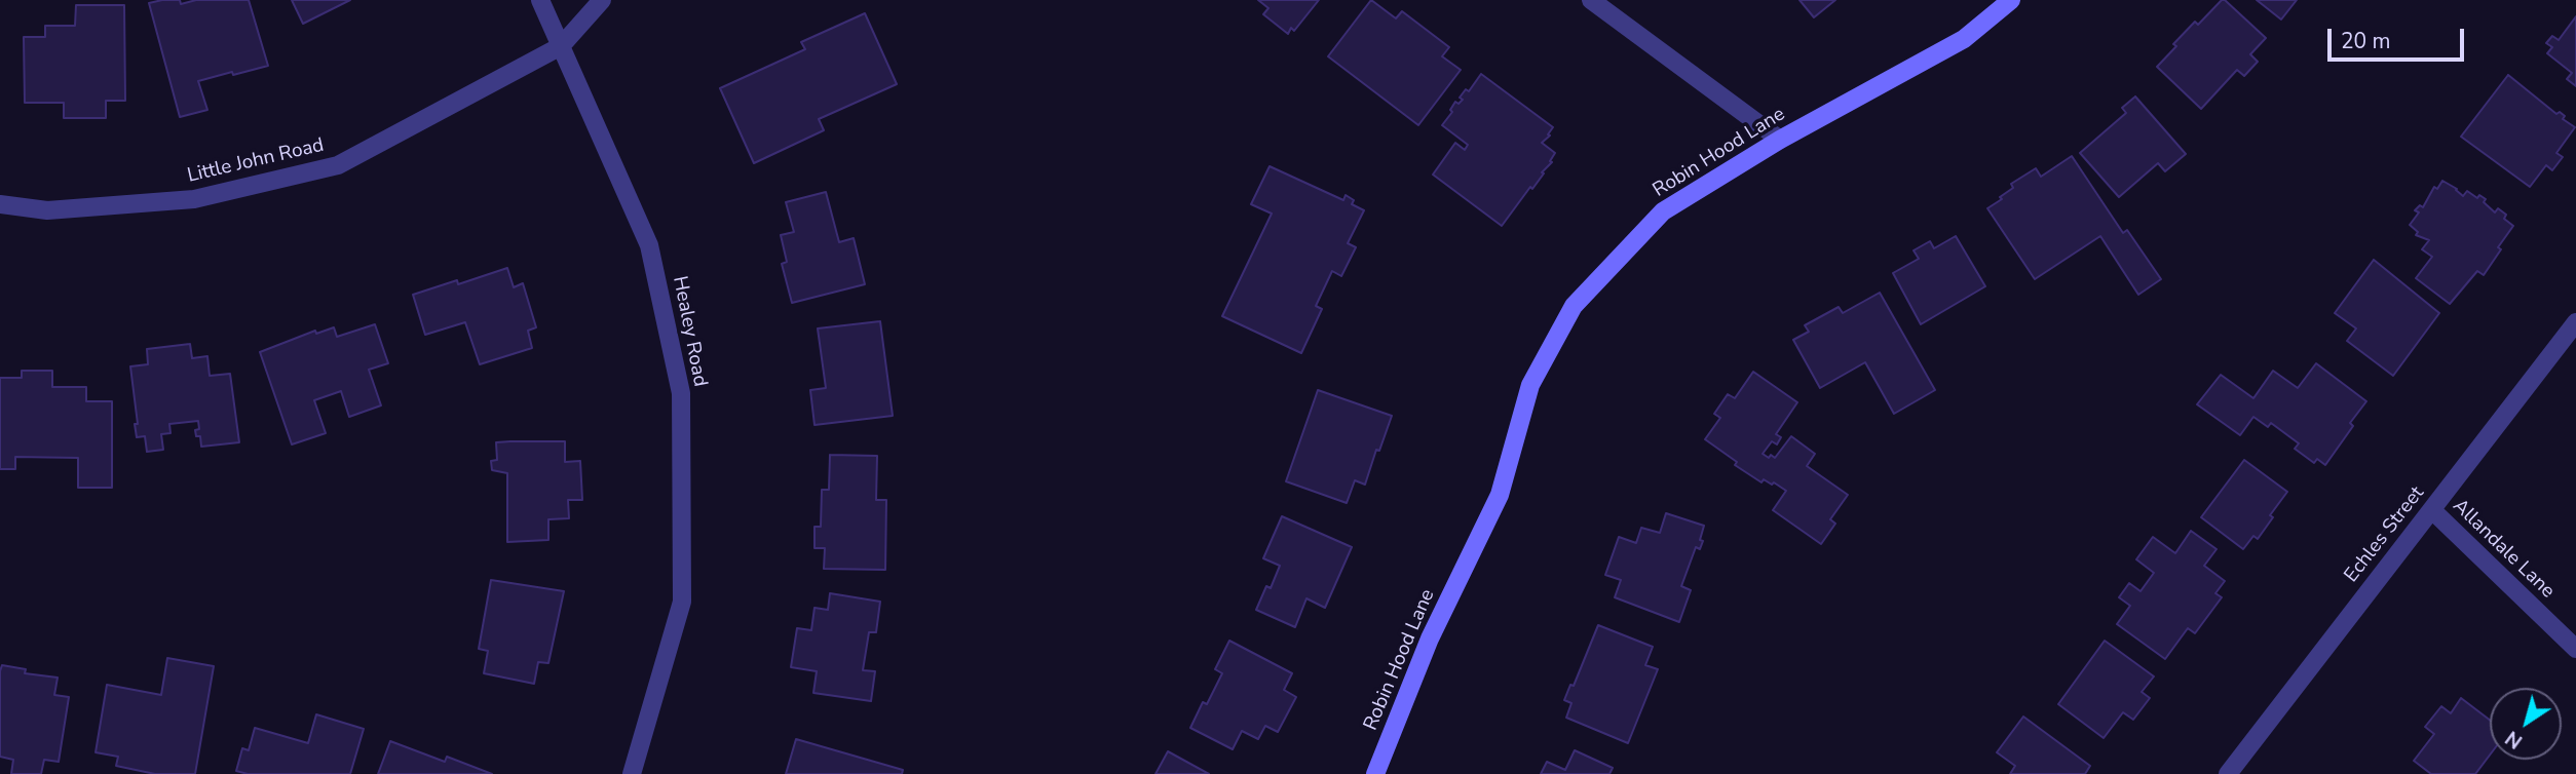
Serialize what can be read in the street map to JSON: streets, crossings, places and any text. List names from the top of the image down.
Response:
{
  "streets": {
    "street": [
      "Robin Hood Lane",
      "Little John Road",
      "Healey Road",
      "Echles Street",
      "Allandale Lane"
    ]
  },
  "crossings": [
    ["Little John Road", "Healey Road"],
    ["Echles Street", "Allandale Lane"]
  ],
  "scale_bar": "20 m",
  "north": "bottom left"
}
